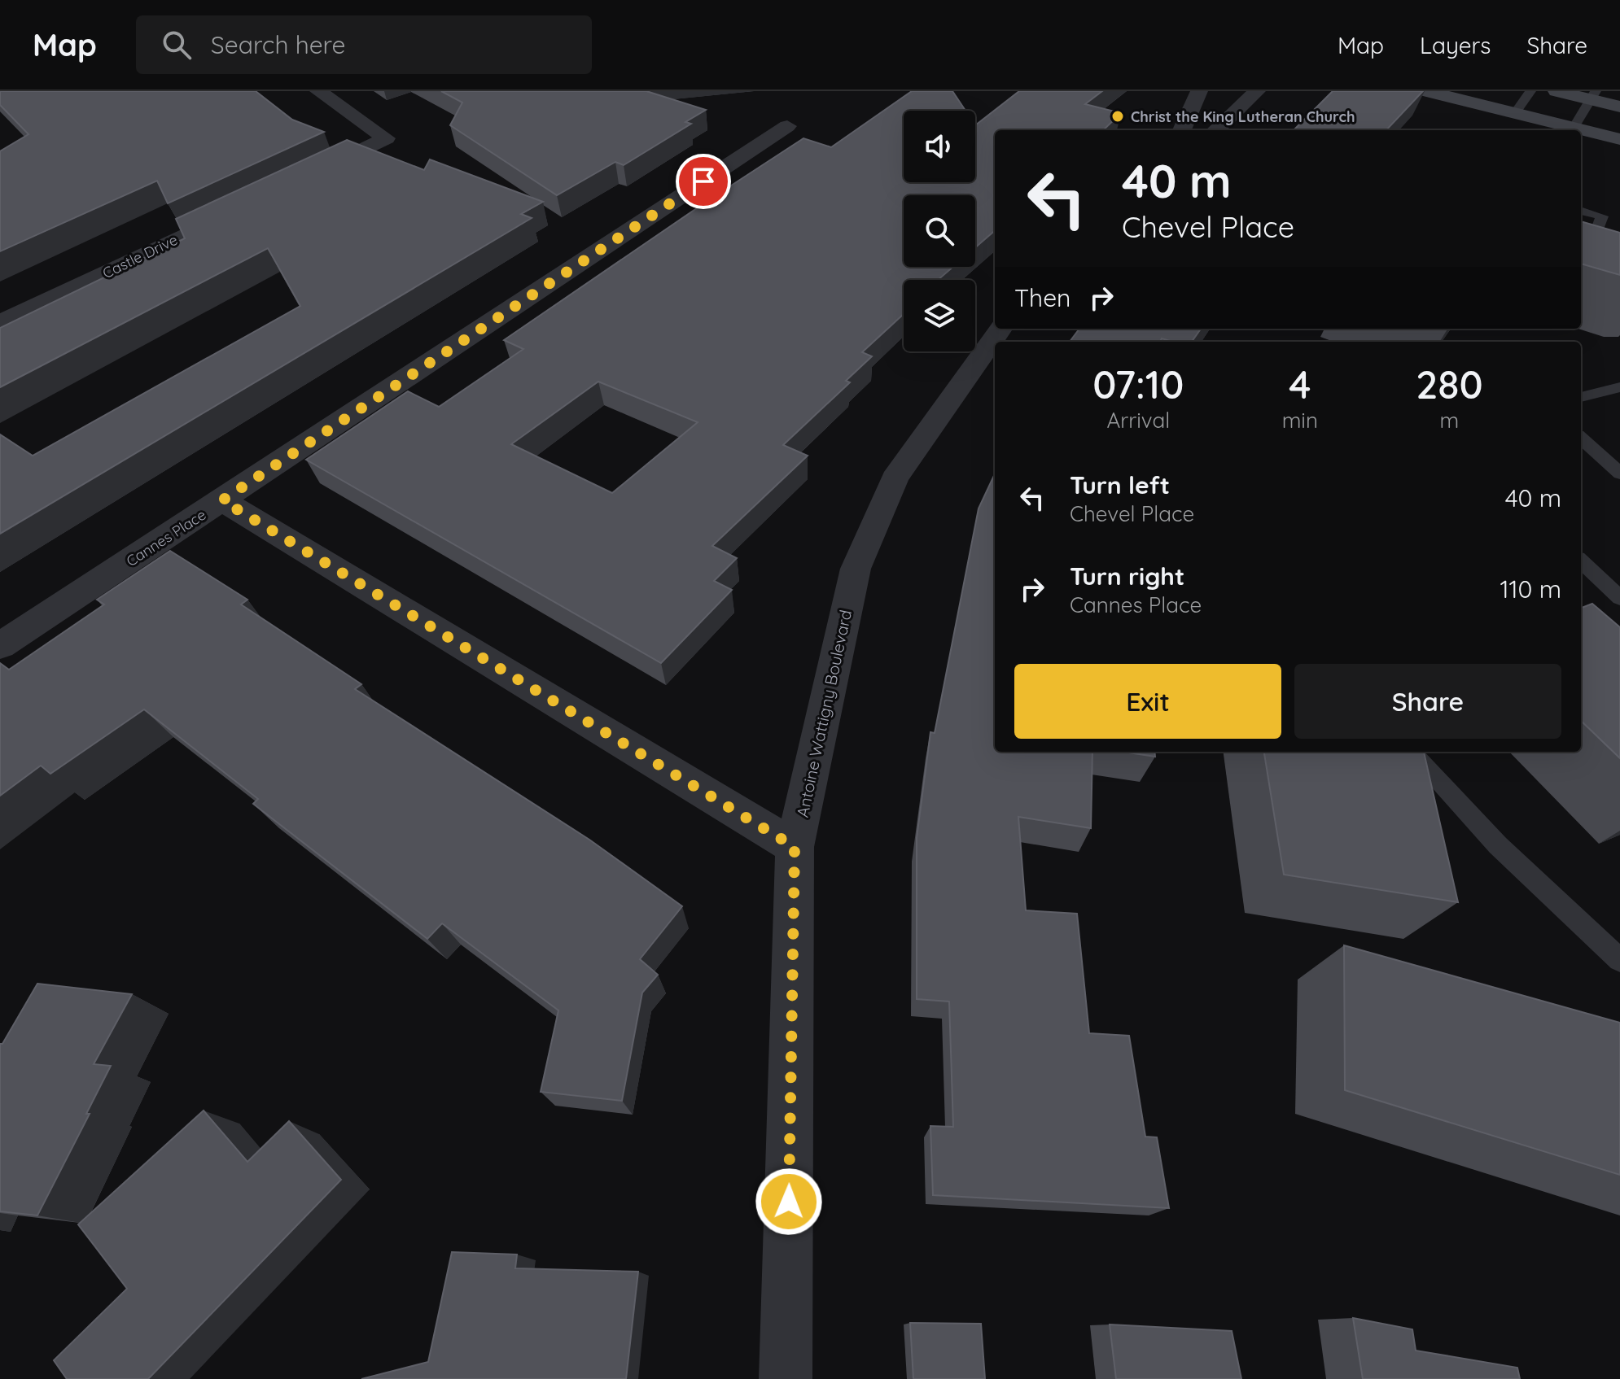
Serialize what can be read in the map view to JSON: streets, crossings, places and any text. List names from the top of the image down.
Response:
{
  "streets": {
    "street": ["Castle Drive", "Cannes Place", "Antoine Wattigny Boulevard"]
  },
  "places": ["Christ the King Lutheran Church"],
  "page": {
    "header": "Map",
    "search": "Search here",
    "nav": ["Map", "Layers", "Share"],
    "turn": ["40 m", "Chevel Place"],
    "then": "Then",
    "eta": [
      "07:10",
      "Arrival",
      "4",
      "min",
      "280",
      "m"
    ],
    "list": [
      {
        "name": "Turn left",
        "note": "Chevel Place",
        "value": "40 m"
      },
      {
        "name": "Turn right",
        "note": "Cannes Place",
        "value": "110 m"
      }
    ],
    "buttons": ["Exit", "Share"]
  }
}
